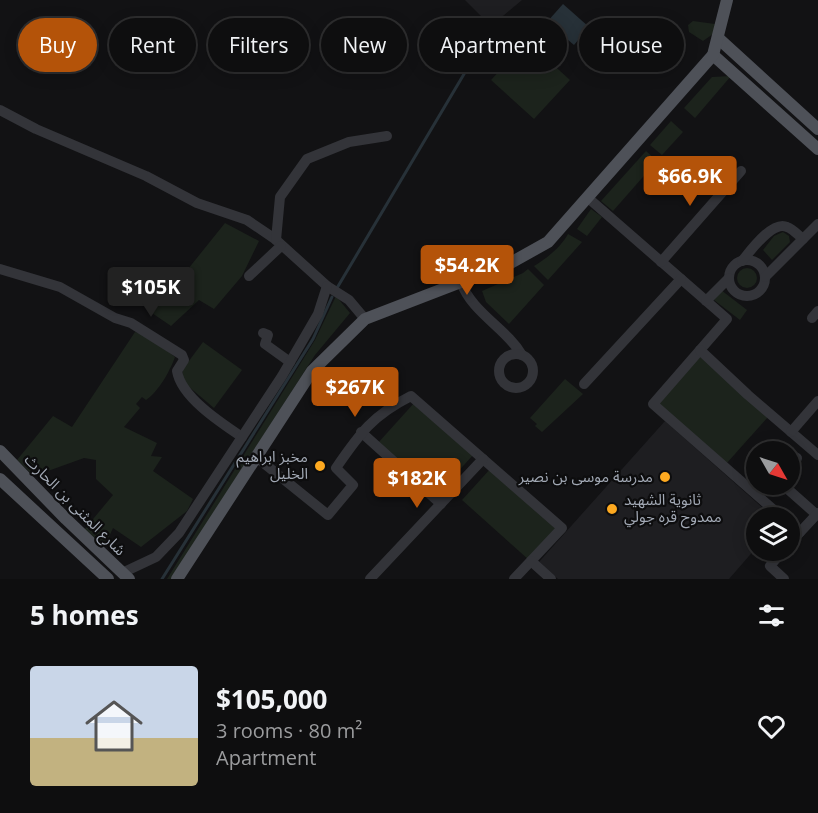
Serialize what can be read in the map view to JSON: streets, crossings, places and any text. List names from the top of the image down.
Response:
{
  "streets": {
    "main road": ["شارع المثنى بن الحارث"]
  },
  "places": ["مخبز ابراهيم الخليل", "مدرسة موسى بن نصير", "ثانوية الشهيد ممدوح قره جولي"],
  "north": "bottom right",
  "page": {
    "chip": [
      "Buy",
      "Rent",
      "Filters",
      "New",
      "Apartment",
      "House"
    ],
    "price": [
      "$66.9K",
      "$54.2K",
      "$105K",
      "$267K",
      "$182K"
    ],
    "heading": "5 homes",
    "list": [
      {
        "name": "$105,000",
        "note": "3 rooms · 80 m² · Apartment"
      }
    ]
  }
}
